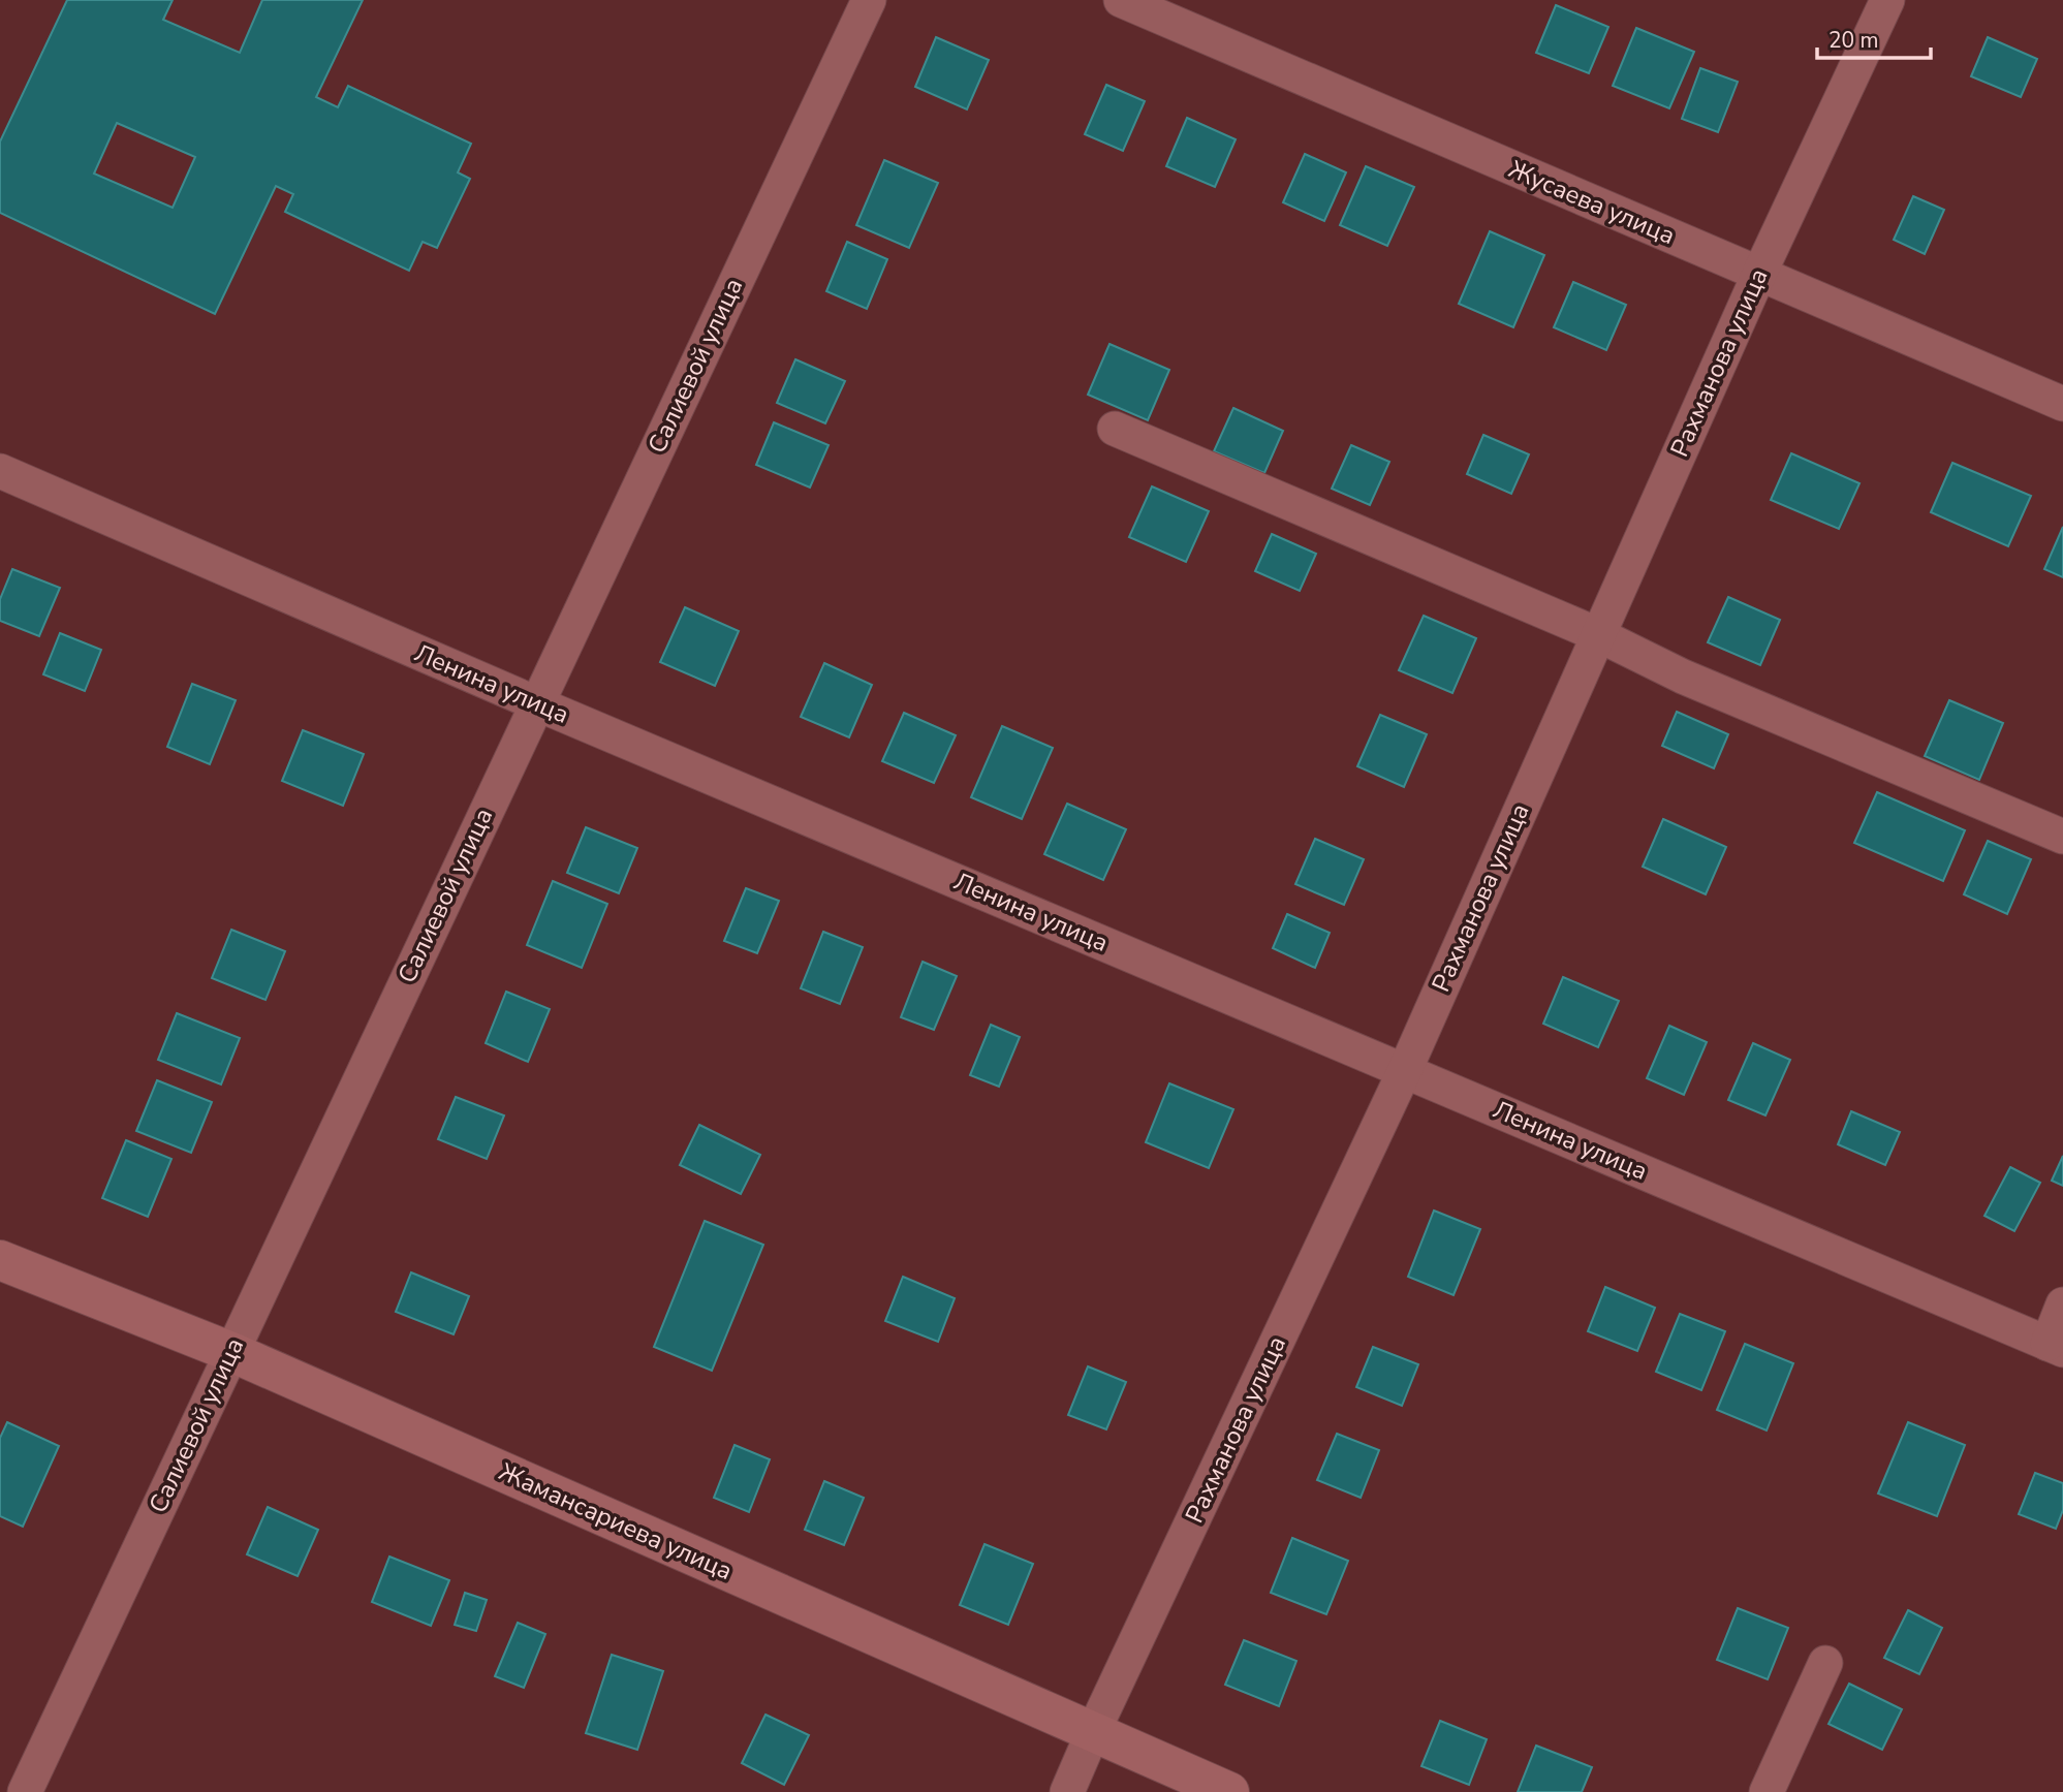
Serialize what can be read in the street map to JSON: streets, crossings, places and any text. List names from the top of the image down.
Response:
{
  "streets": {
    "street": [
      "Жусаева улица",
      "Рахманова улица",
      "Салиевой улица",
      "Ленина улица",
      "Жамансариева улица"
    ]
  },
  "crossings": [
    ["Жусаева улица", "Рахманова улица"],
    ["Рахманова улица", "Ленина улица"],
    ["Рахманова улица", "Жамансариева улица"],
    ["Салиевой улица", "Ленина улица"],
    ["Салиевой улица", "Жамансариева улица"]
  ],
  "scale_bar": "20 m"
}
